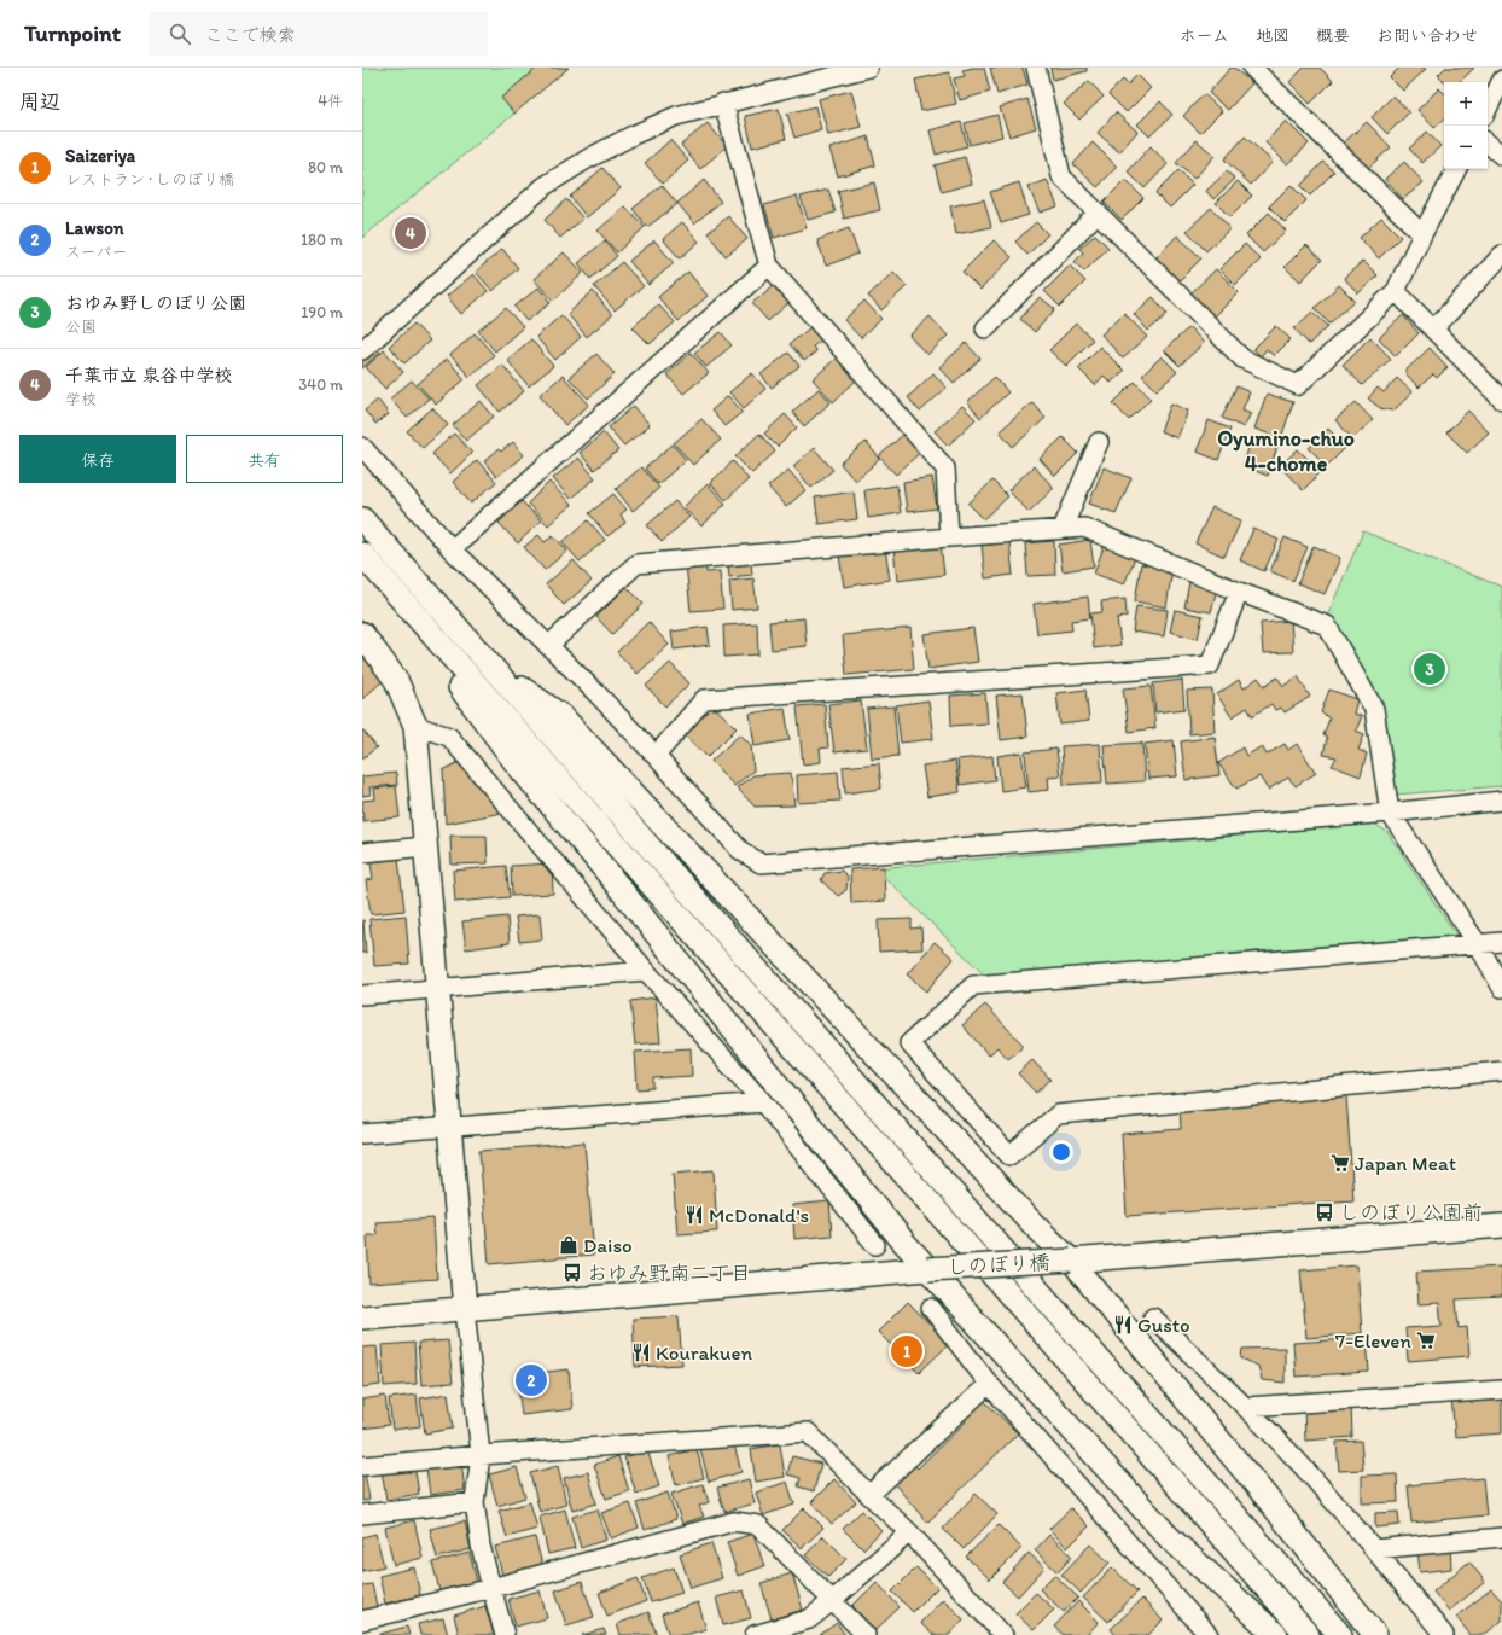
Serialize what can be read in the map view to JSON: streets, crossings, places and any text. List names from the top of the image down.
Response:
{
  "streets": {
    "street": ["しのぼり橋"]
  },
  "districts": ["Oyumino-chuo 4-chome"],
  "places": {
    "supermarket": ["Japan Meat", "7-Eleven"],
    "bus stop": ["しのぼり公園前", "おゆみ野南二丁目"],
    "restaurant": ["McDonald's", "Gusto", "Kourakuen"],
    "shop": ["Daiso"]
  },
  "page": {
    "header": "Turnpoint",
    "search": "ここで検索",
    "nav": [
      "ホーム",
      "地図",
      "概要",
      "お問い合わせ"
    ],
    "heading": ["周辺", "4件"],
    "map_buttons": ["+", "−"],
    "list": [
      {
        "mark": "1",
        "name": "Saizeriya",
        "note": "レストラン · しのぼり橋",
        "value": "80 m"
      },
      {
        "mark": "2",
        "name": "Lawson",
        "note": "スーパー",
        "value": "180 m"
      },
      {
        "mark": "3",
        "name": "おゆみ野しのぼり公園",
        "note": "公園",
        "value": "190 m"
      },
      {
        "mark": "4",
        "name": "千葉市立 泉谷中学校",
        "note": "学校",
        "value": "340 m"
      }
    ],
    "pins": [
      "4",
      "3",
      "1",
      "2"
    ],
    "buttons": ["保存", "共有"]
  }
}
